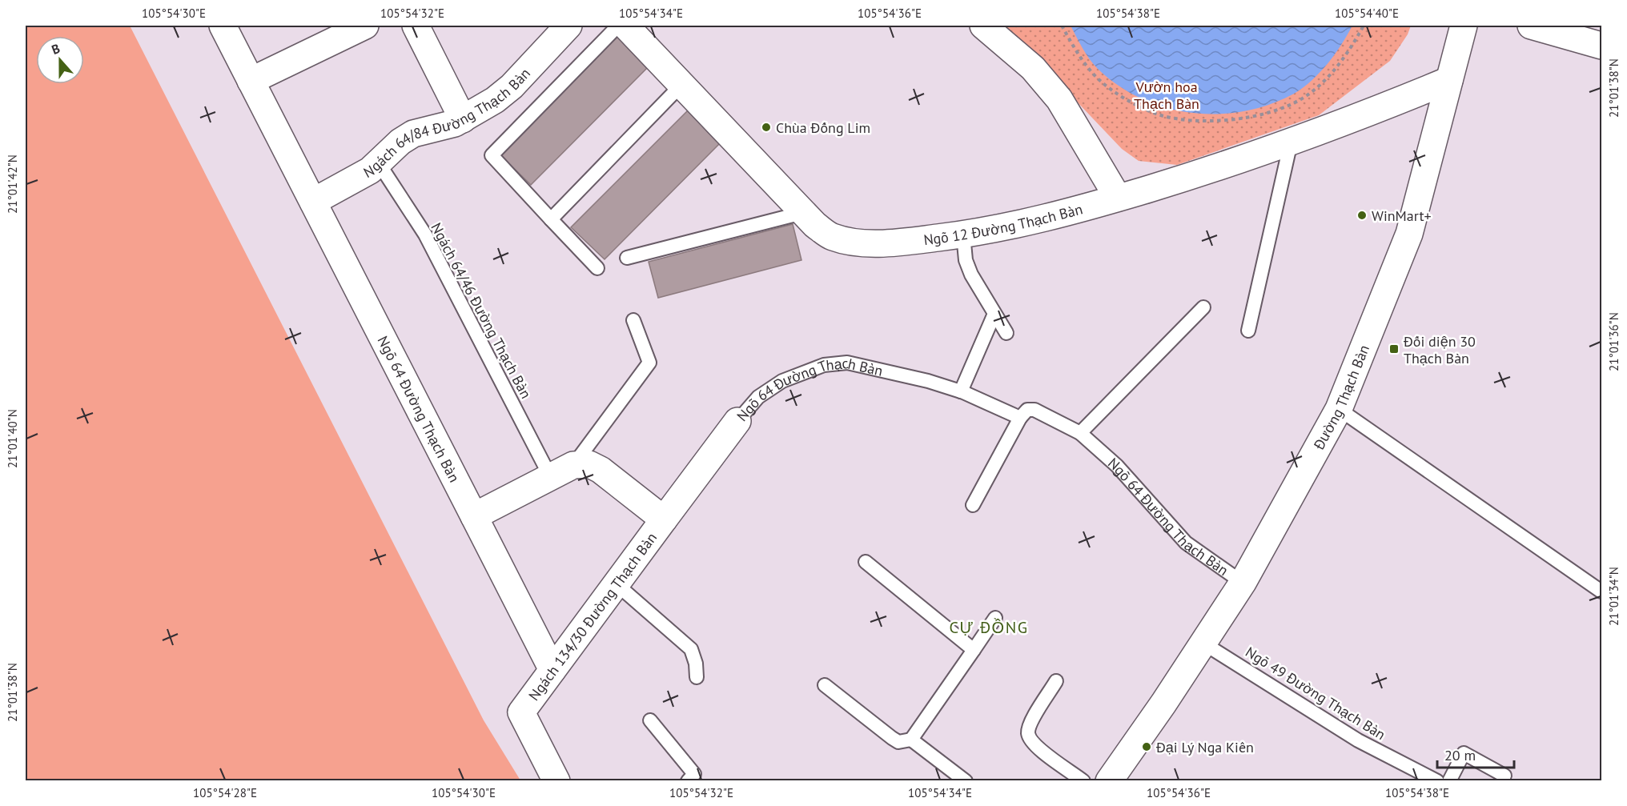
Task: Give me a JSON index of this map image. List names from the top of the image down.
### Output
{
  "streets": {
    "street": [
      "Ngách 64/84 Đường Thạch Bàn",
      "Ngõ 12 Đường Thạch Bàn",
      "Đường Thạch Bàn",
      "Ngõ 64 Đường Thạch Bàn",
      "Ngách 134/30 Đường Thạch Bàn"
    ],
    "lane": ["Ngách 64/46 Đường Thạch Bàn", "Ngõ 49 Đường Thạch Bàn"]
  },
  "crossings": [
    ["Ngách 64/84 Đường Thạch Bàn", "Ngách 64/46 Đường Thạch Bàn"],
    ["Ngách 64/84 Đường Thạch Bàn", "Ngõ 64 Đường Thạch Bàn"],
    ["Ngõ 12 Đường Thạch Bàn", "Đường Thạch Bàn"],
    ["Đường Thạch Bàn", "Ngõ 64 Đường Thạch Bàn"],
    ["Đường Thạch Bàn", "Ngõ 49 Đường Thạch Bàn"],
    ["Ngõ 64 Đường Thạch Bàn", "Ngách 134/30 Đường Thạch Bàn"]
  ],
  "districts": ["CỰ ĐỒNG"],
  "parks": ["Vườn hoa Thạch Bàn"],
  "places": {
    "other": ["Chùa Đống Lim", "WinMart+", "Đại Lý Nga Kiên"],
    "transit": ["Đối diện 30 Thạch Bàn"]
  },
  "scale_bar": "20 m",
  "north": "top",
  "coordinates": [
    "105°54'30\"E",
    "105°54'32\"E",
    "105°54'34\"E",
    "105°54'36\"E",
    "105°54'38\"E",
    "105°54'40\"E",
    "21°01'38\"N",
    "21°01'42\"N",
    "21°01'36\"N",
    "21°01'40\"N",
    "21°01'34\"N",
    "105°54'28\"E"
  ]
}
